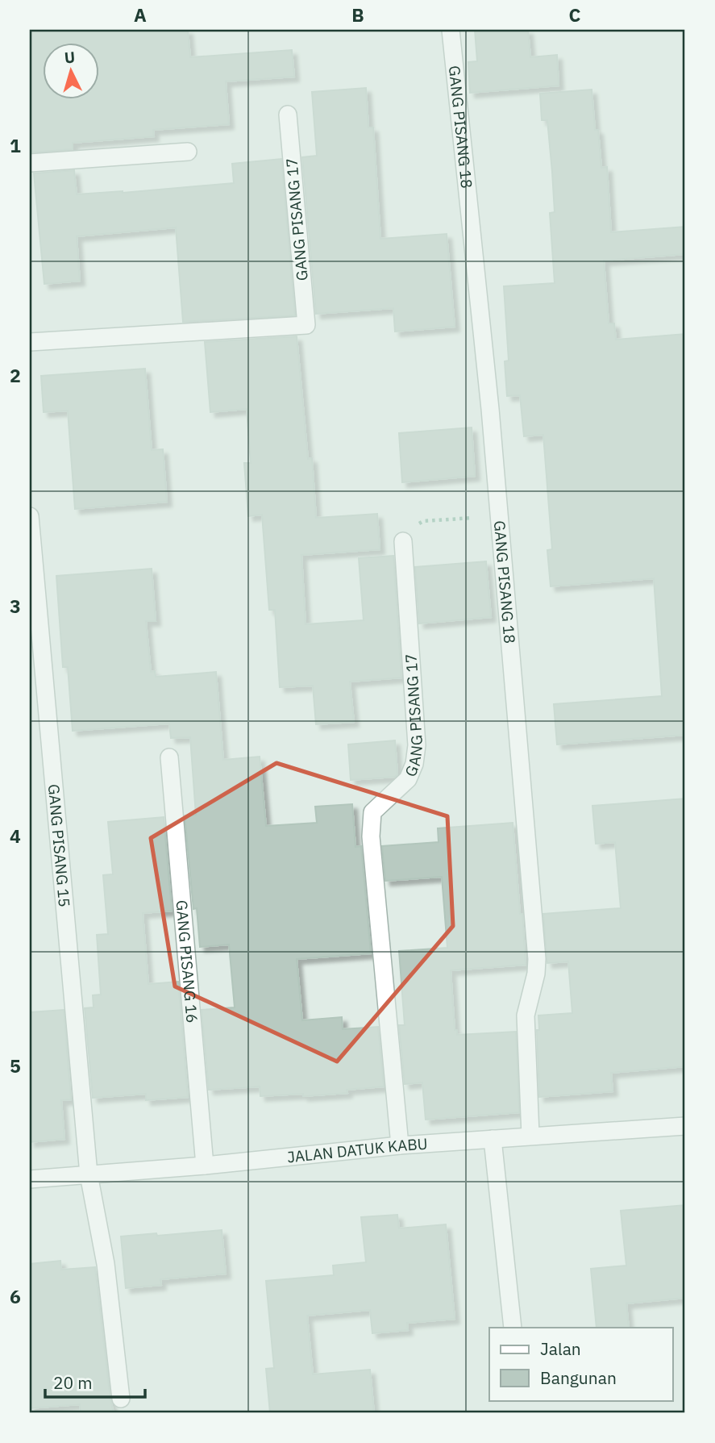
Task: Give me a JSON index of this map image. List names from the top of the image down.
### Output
{
  "streets": {
    "street": [
      "GANG PISANG 18",
      "GANG PISANG 17",
      "GANG PISANG 15",
      "GANG PISANG 16",
      "JALAN DATUK KABU"
    ]
  },
  "crossings": [
    ["GANG PISANG 18", "JALAN DATUK KABU"],
    ["GANG PISANG 17", "JALAN DATUK KABU"],
    ["GANG PISANG 15", "JALAN DATUK KABU"],
    ["GANG PISANG 16", "JALAN DATUK KABU"]
  ],
  "legend": ["Jalan", "Bangunan"],
  "scale_bar": "20 m",
  "north": "top",
  "grid": {
    "columns": ["A", "B", "C"],
    "rows": [
      "1",
      "2",
      "3",
      "4",
      "5",
      "6"
    ]
  }
}
